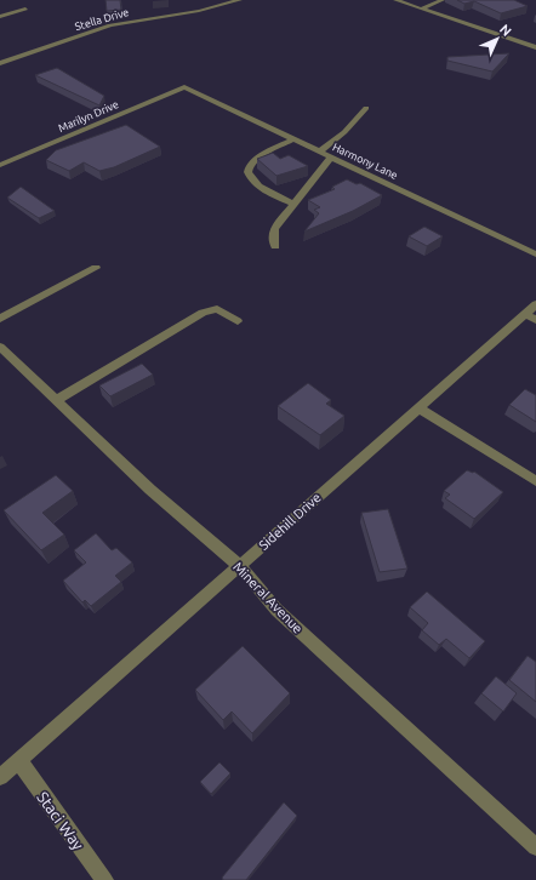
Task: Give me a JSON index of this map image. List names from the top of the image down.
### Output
{
  "streets": {
    "street": [
      "Stella Drive",
      "Marilyn Drive",
      "Harmony Lane",
      "Sidehill Drive",
      "Mineral Avenue",
      "Staci Way"
    ]
  },
  "crossings": [
    ["Marilyn Drive", "Harmony Lane"],
    ["Sidehill Drive", "Mineral Avenue"],
    ["Sidehill Drive", "Staci Way"]
  ],
  "north": "top right"
}
